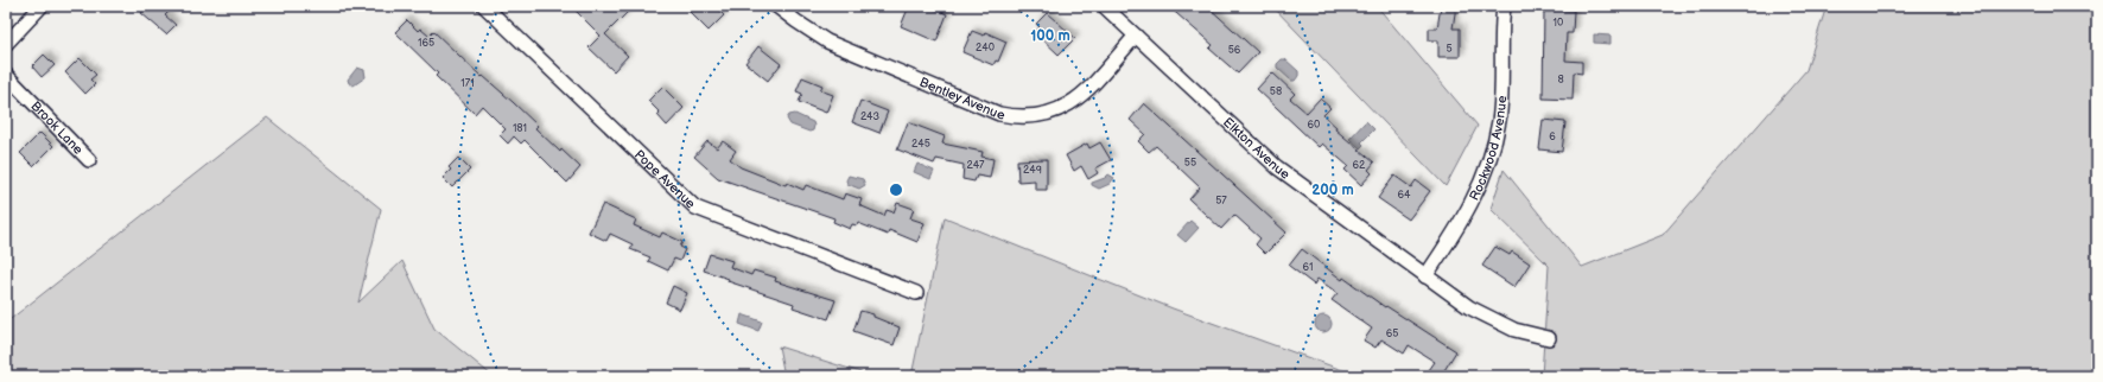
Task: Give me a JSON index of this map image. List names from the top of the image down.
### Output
{
  "streets": {
    "street": [
      "Bentley Avenue",
      "Brook Lane",
      "Elkton Avenue",
      "Rockwood Avenue",
      "Pope Avenue"
    ]
  },
  "crossings": [
    ["Bentley Avenue", "Elkton Avenue"],
    ["Elkton Avenue", "Rockwood Avenue"]
  ],
  "house_numbers": [
    "10",
    "165",
    "240",
    "5",
    "56",
    "8",
    "171",
    "58",
    "243",
    "60",
    "181",
    "6",
    "245",
    "55",
    "247",
    "62",
    "249",
    "64",
    "57",
    "61",
    "65"
  ],
  "rings": ["100 m", "200 m"]
}
